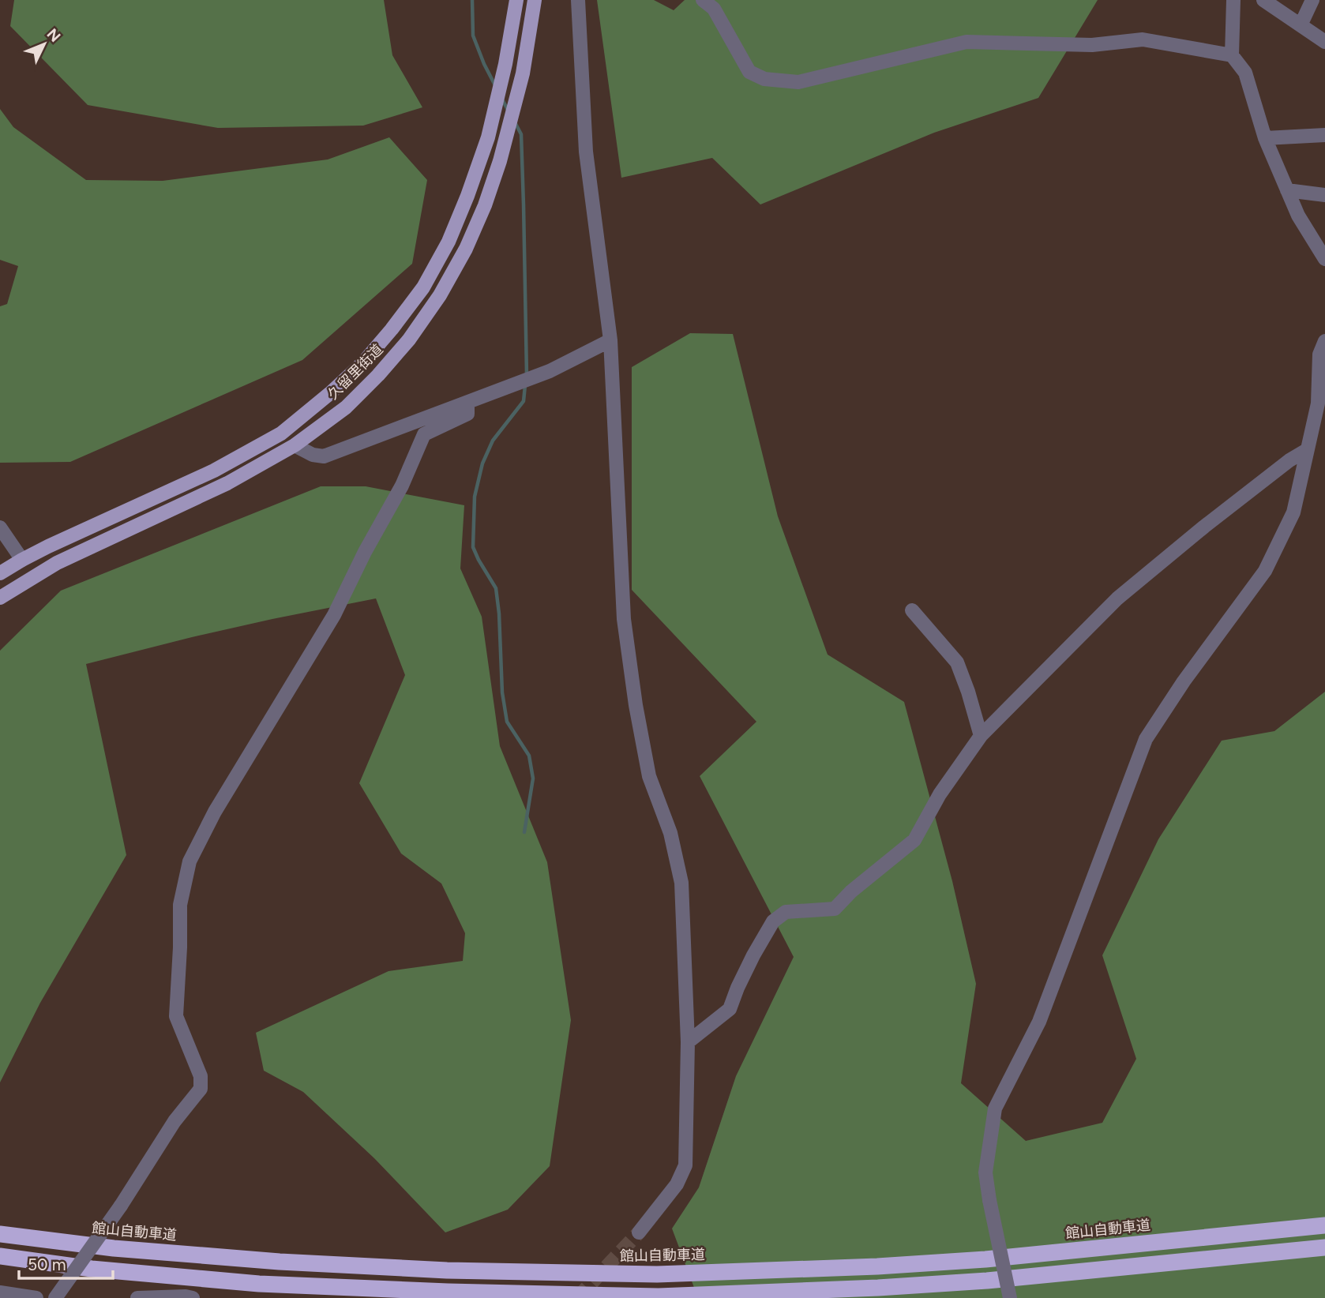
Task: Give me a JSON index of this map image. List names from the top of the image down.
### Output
{
  "streets": {
    "highway": ["館山自動車道"],
    "main road": ["久留里街道"]
  },
  "scale_bar": "50 m",
  "north": "top right"
}
